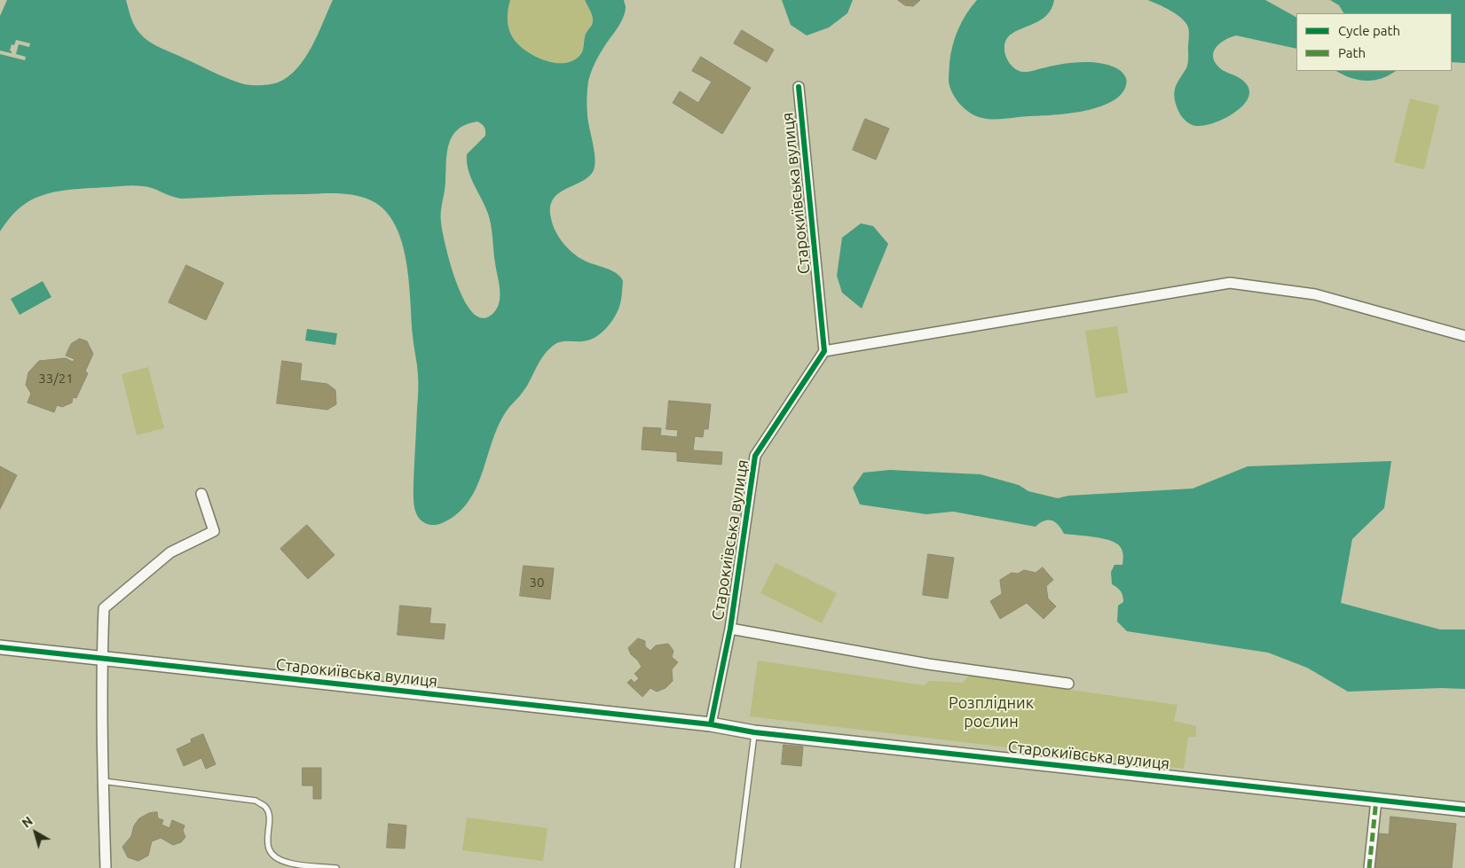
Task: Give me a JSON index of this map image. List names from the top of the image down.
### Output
{
  "streets": {
    "street": ["Старокиївська вулиця"]
  },
  "parks": ["Розплідник рослин"],
  "house_numbers": ["33/21", "30"],
  "legend": ["Cycle path", "Path"],
  "north": "top left"
}
